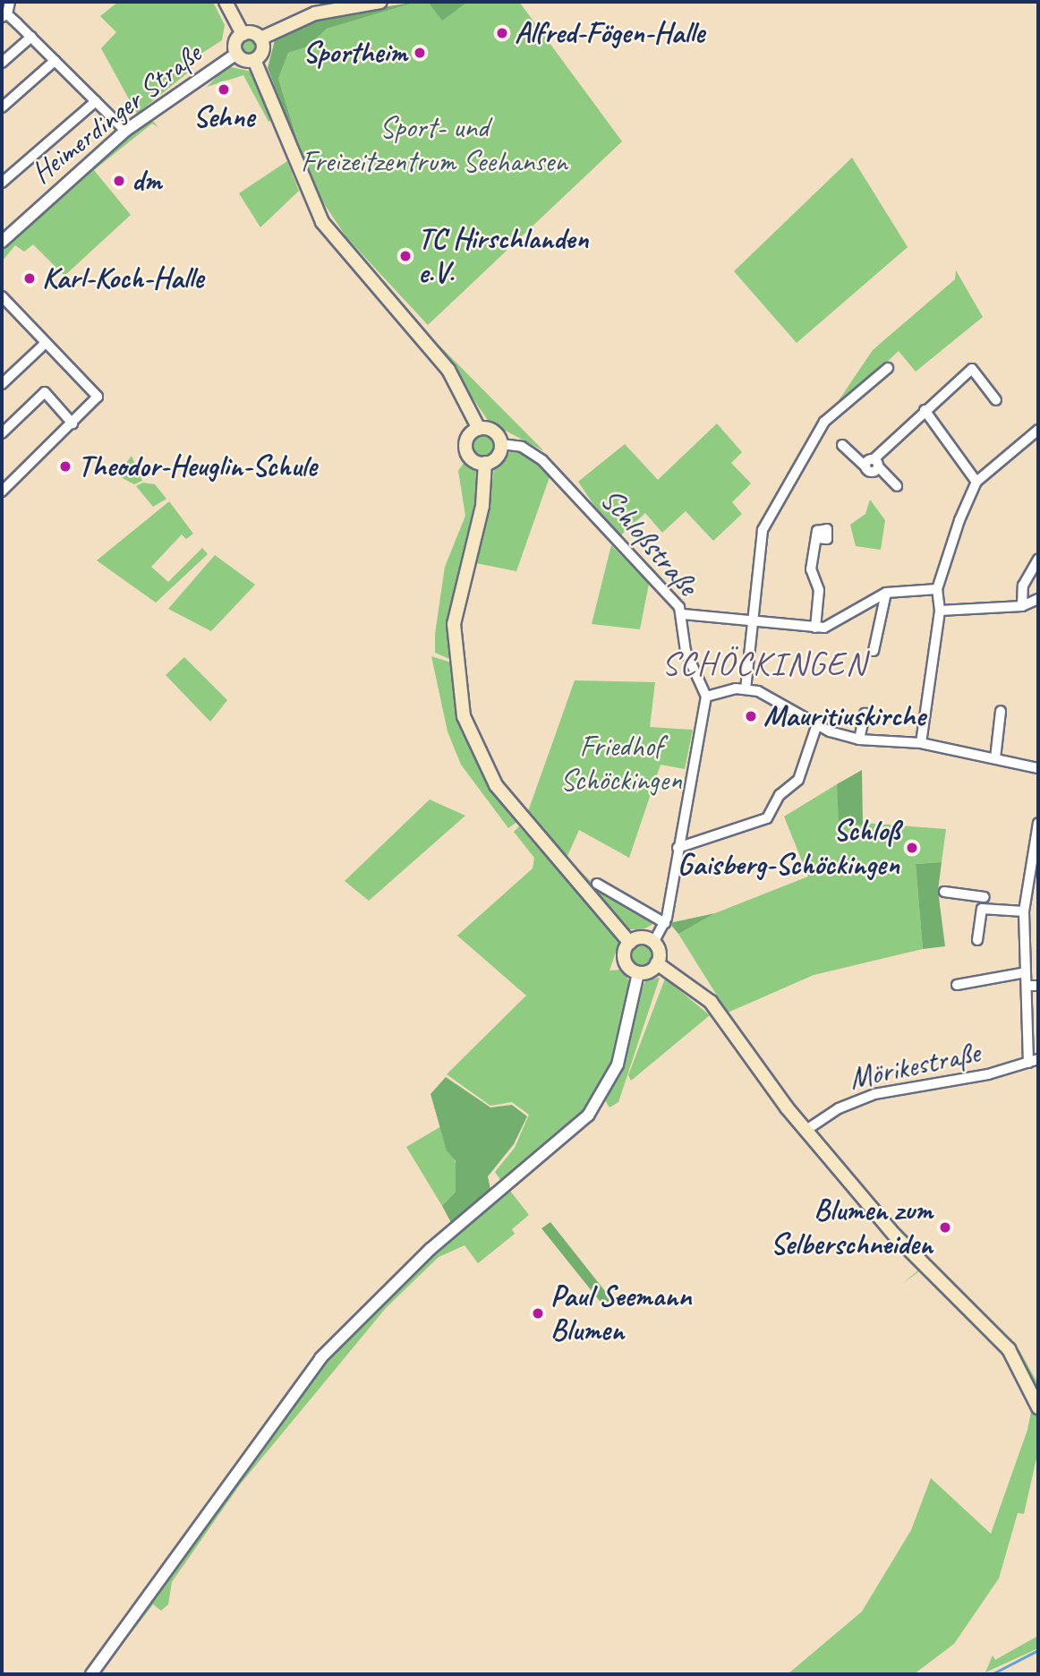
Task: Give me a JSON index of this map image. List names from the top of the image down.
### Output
{
  "streets": {
    "street": ["Heimerdinger Straße", "Schloßstraße", "Mörikestraße"]
  },
  "districts": ["SCHÖCKINGEN"],
  "parks": ["Sport- und Freizeitzentrum Seehansen", "Friedhof Schöckingen"],
  "places": [
    "Alfred-Fögen-Halle",
    "Sportheim",
    "Sehne",
    "dm",
    "TC Hirschlanden e.V.",
    "Karl-Koch-Halle",
    "Theodor-Heuglin-Schule",
    "Mauritiuskirche",
    "Schloß Gaisberg-Schöckingen",
    "Blumen zum Selberschneiden",
    "Paul Seemann Blumen"
  ]
}
